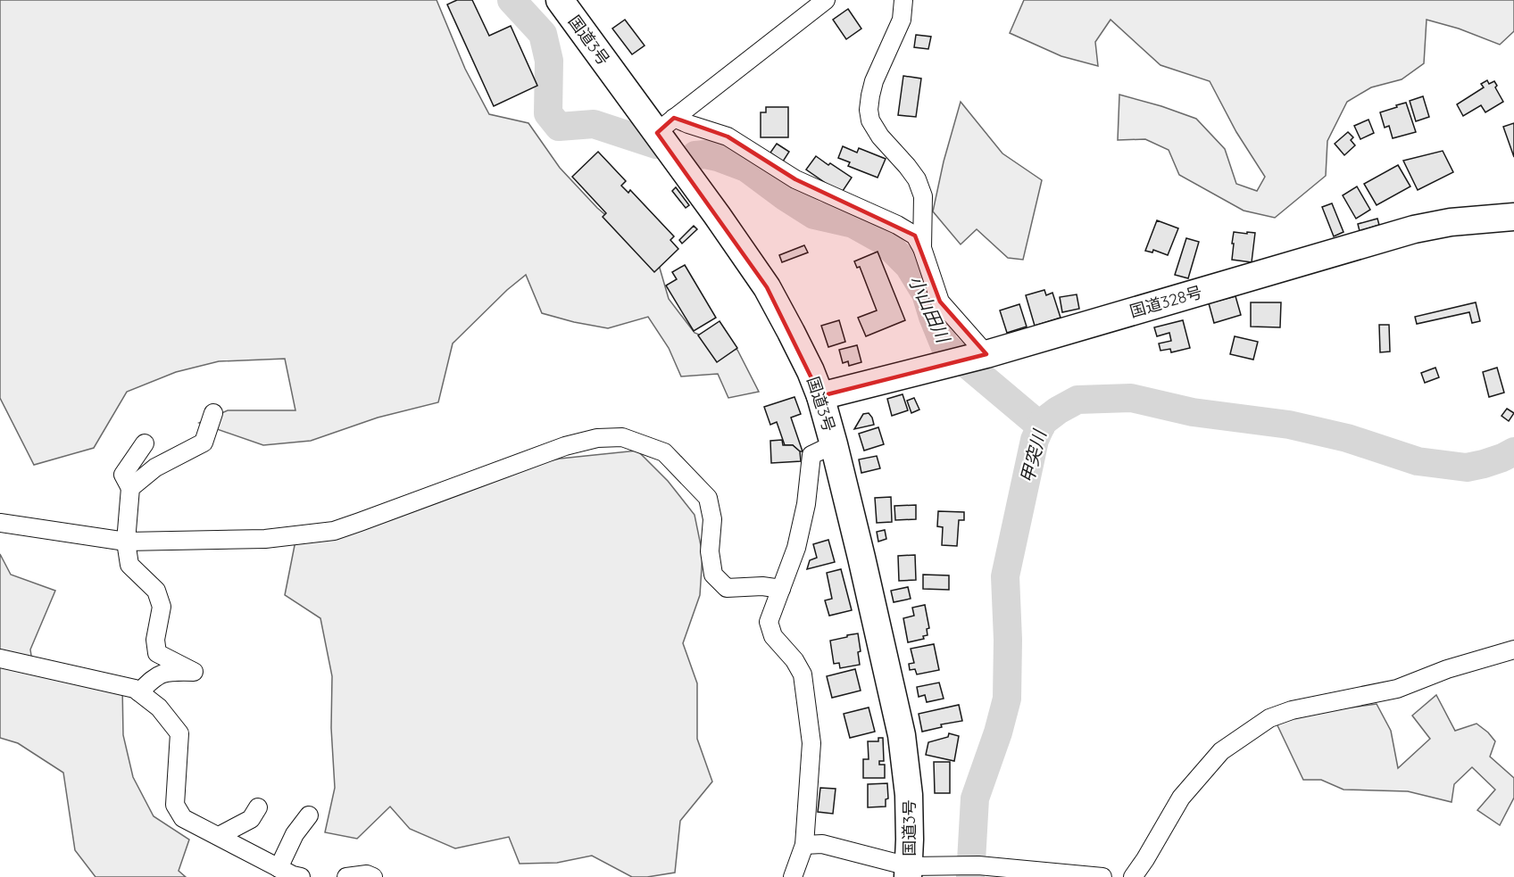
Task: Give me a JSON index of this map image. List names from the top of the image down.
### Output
{
  "streets": {
    "highway": ["国道3号", "国道328号"]
  },
  "crossings": [
    ["国道3号", "国道328号"]
  ],
  "water": ["小山田川", "甲突川"]
}
